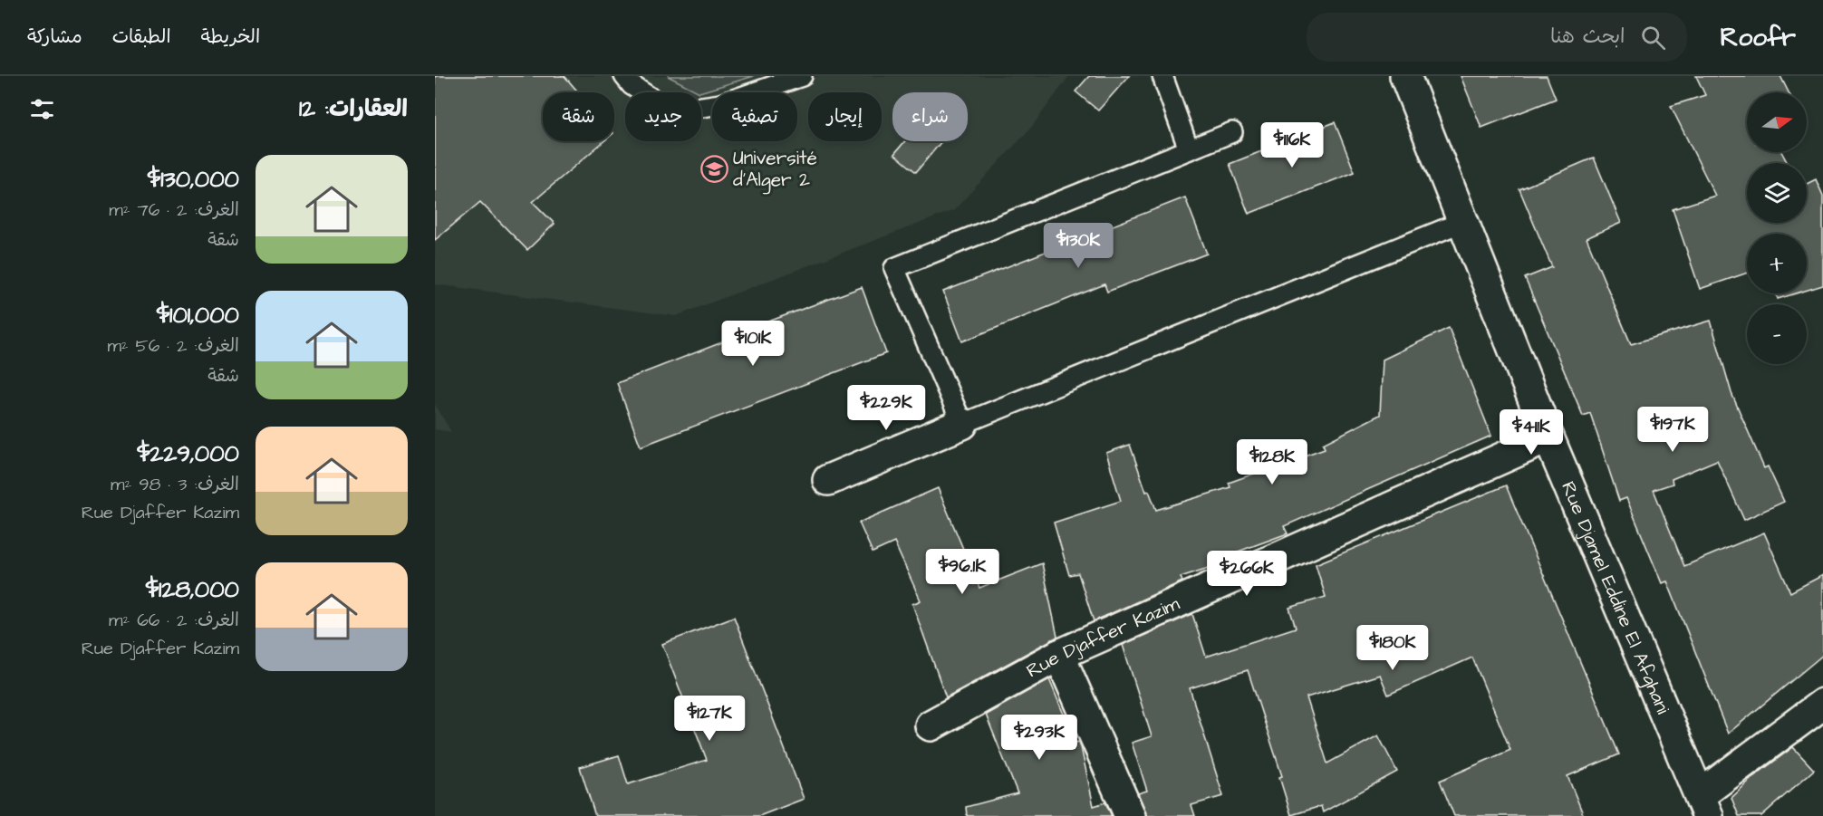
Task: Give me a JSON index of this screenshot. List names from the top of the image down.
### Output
{
  "streets": {
    "street": ["Rue Djamel Eddine El Afghani", "Rue Djaffer Kazim"]
  },
  "crossings": [
    ["Rue Djamel Eddine El Afghani", "Rue Djaffer Kazim"]
  ],
  "places": {
    "school or university": ["Université d'Alger 2"]
  },
  "north": "right",
  "page": {
    "header": "Roofr",
    "search": "ابحث هنا",
    "nav": ["الخريطة", "الطبقات", "مشاركة"],
    "heading": "العقارات: 12",
    "map_buttons": ["+", "−"],
    "chip": [
      "شراء",
      "إيجار",
      "تصفية",
      "جديد",
      "شقة"
    ],
    "price": [
      "$116K",
      "$130K",
      "$101K",
      "$229K",
      "$197K",
      "$411K",
      "$128K",
      "$96.1K",
      "$266K",
      "$180K",
      "$127K",
      "$293K"
    ],
    "list": [
      {
        "name": "$130,000",
        "note": "الغرف: 2 · 76 m² · شقة"
      },
      {
        "name": "$101,000",
        "note": "الغرف: 2 · 56 m² · شقة"
      },
      {
        "name": "$229,000",
        "note": "الغرف: 3 · 98 m² · Rue Djaffer Kazim"
      },
      {
        "name": "$128,000",
        "note": "الغرف: 2 · 66 m² · Rue Djaffer Kazim"
      }
    ]
  }
}
